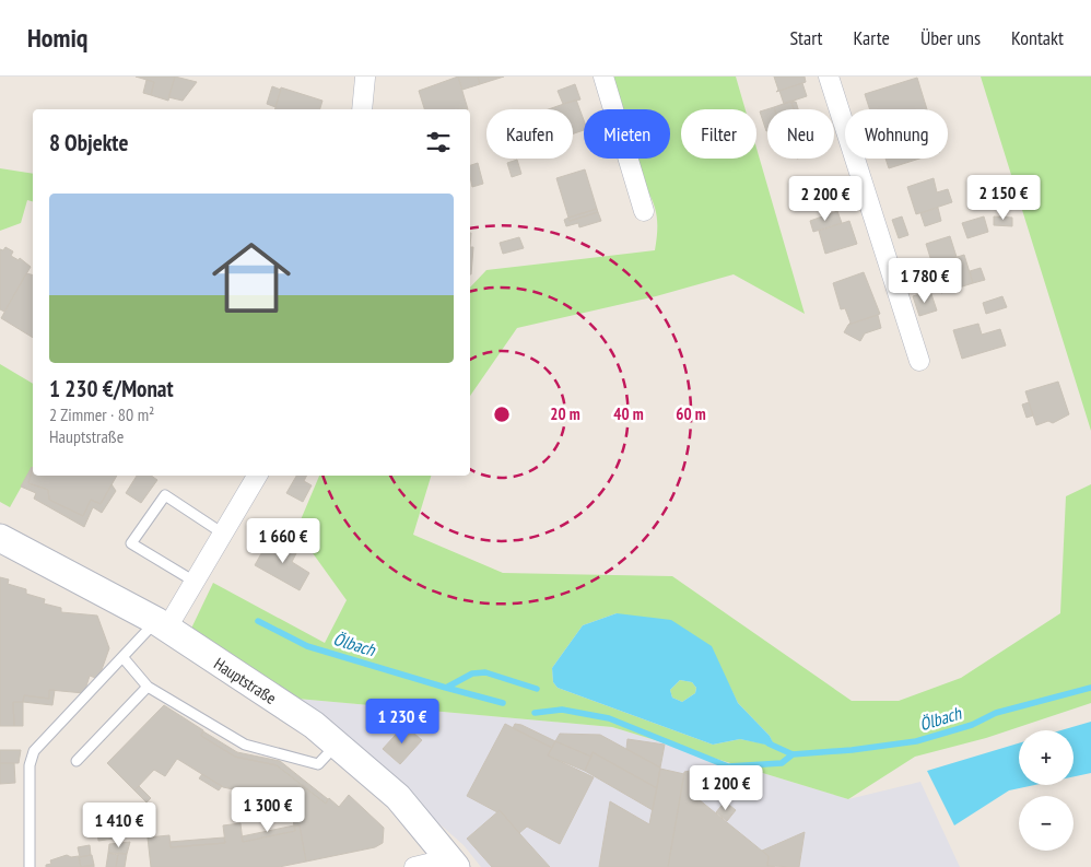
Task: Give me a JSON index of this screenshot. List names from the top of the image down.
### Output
{
  "streets": {
    "main road": ["Hauptstraße"]
  },
  "water": ["Ölbach"],
  "page": {
    "header": "Homiq",
    "nav": [
      "Start",
      "Karte",
      "Über uns",
      "Kontakt"
    ],
    "chip": [
      "Kaufen",
      "Mieten",
      "Filter",
      "Neu",
      "Wohnung"
    ],
    "heading": "8 Objekte",
    "price": [
      "2 150 €",
      "2 200 €",
      "1 780 €",
      "1 660 €",
      "1 230 €",
      "1 200 €",
      "1 300 €",
      "1 410 €"
    ],
    "list": [
      {
        "name": "1 230 €/Monat",
        "note": "2 Zimmer · 80 m² · Hauptstraße"
      }
    ],
    "map_buttons": ["+", "−"]
  },
  "rings": ["20 m", "40 m", "60 m"]
}
